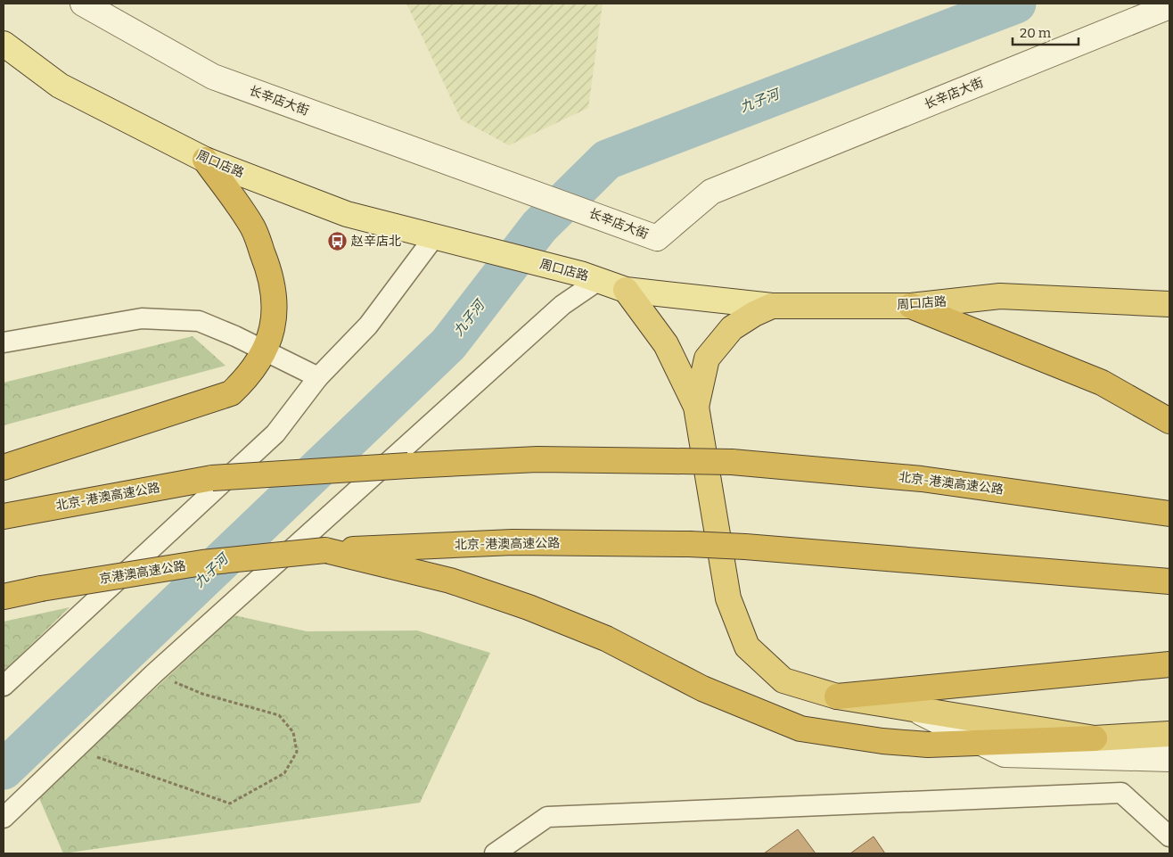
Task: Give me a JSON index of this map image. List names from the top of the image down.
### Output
{
  "streets": {
    "highway": ["周口店路", "北京-港澳高速公路", "京港澳高速公路"],
    "street": ["长辛店大街"]
  },
  "crossings": [
    ["北京-港澳高速公路", "京港澳高速公路"]
  ],
  "water": ["九子河"],
  "places": {
    "bus stop": ["赵辛店北"]
  },
  "scale_bar": "20 m"
}
